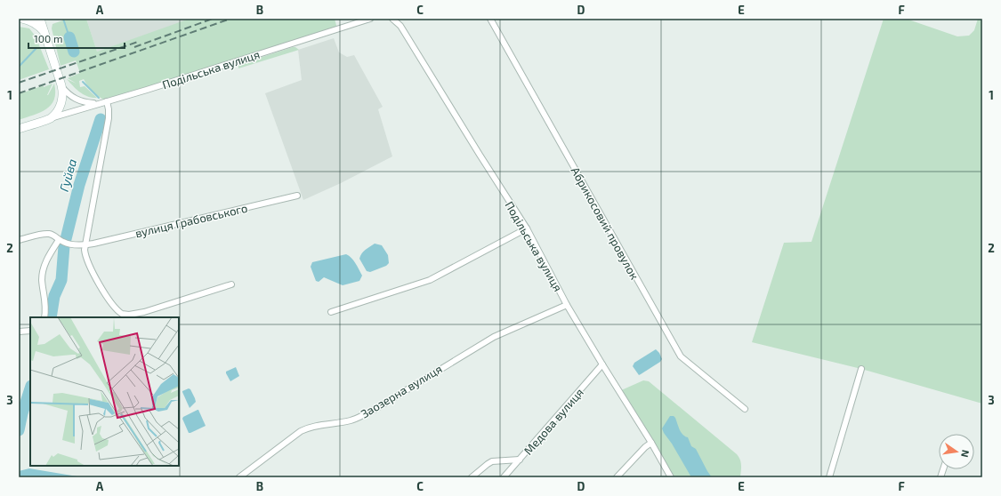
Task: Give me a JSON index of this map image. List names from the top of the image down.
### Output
{
  "streets": {
    "street": [
      "Подільська вулиця",
      "вулиця Грабовського",
      "Абрикосовий провулок",
      "Заозерна вулиця",
      "Медова вулиця"
    ]
  },
  "crossings": [
    ["Подільська вулиця", "Заозерна вулиця"],
    ["Подільська вулиця", "Медова вулиця"]
  ],
  "water": ["Гуйва"],
  "scale_bar": "100 m",
  "north": "right",
  "grid": {
    "columns": [
      "A",
      "B",
      "C",
      "D",
      "E",
      "F"
    ],
    "rows": ["1", "2", "3"]
  }
}
